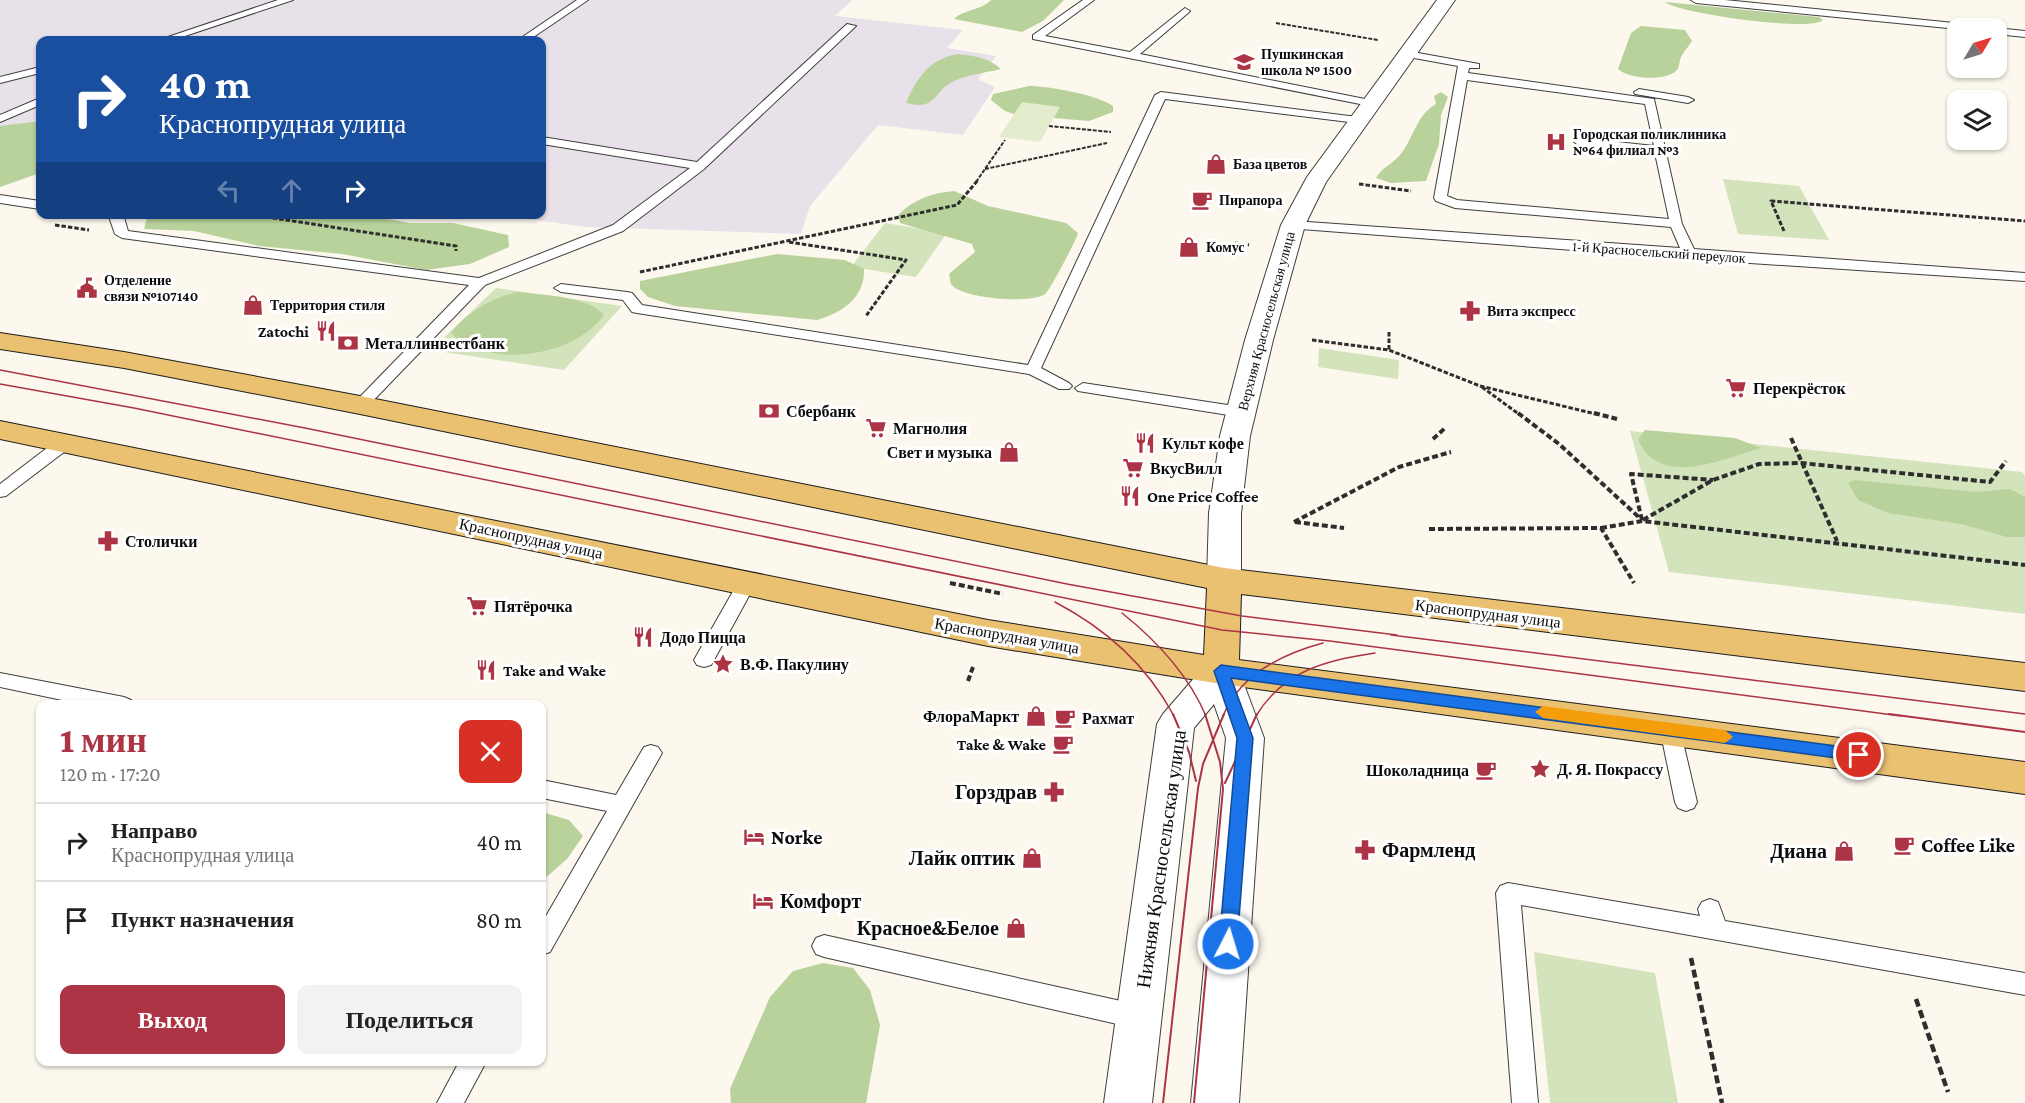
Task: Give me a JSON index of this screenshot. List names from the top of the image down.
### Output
{
  "streets": {
    "main road": ["Краснопрудная улица"],
    "street": ["Верхняя Красносельская улица", "Нижняя Красносельская улица"],
    "lane": ["1-й Красносельский переулок"]
  },
  "crossings": [
    ["1-й Красносельский переулок", "Верхняя Красносельская улица"],
    ["Верхняя Красносельская улица", "Краснопрудная улица"],
    ["Краснопрудная улица", "Нижняя Красносельская улица"]
  ],
  "places": {
    "school or university": ["Пушкинская школа № 1500"],
    "hospital": ["Городская поликлиника №64 филиал №3"],
    "shop": [
      "База цветов",
      "Комус",
      "Территория стиля",
      "Свет и музыка",
      "ФлораМаркт",
      "Диана",
      "Лайк оптик",
      "Красное&Белое"
    ],
    "cafe": [
      "Пирапора",
      "Рахмат",
      "Take & Wake",
      "Шоколадница",
      "Coffee Like"
    ],
    "public building": ["Отделение связи №107140"],
    "pharmacy": [
      "Вита экспресс",
      "Столички",
      "Горздрав",
      "Фармленд"
    ],
    "restaurant": [
      "Zatochi",
      "Культ кофе",
      "One Price Coffee",
      "Додо Пицца",
      "Take and Wake"
    ],
    "bank": ["Металлинвестбанк", "Сбербанк"],
    "supermarket": [
      "Перекрёсток",
      "Магнолия",
      "ВкусВилл",
      "Пятёрочка"
    ],
    "place": ["В.Ф. Пакулину", "Д. Я. Покрассу"],
    "hotel": ["Norke", "Комфорт"]
  },
  "north": "top right",
  "page": {
    "turn": ["40 m", "Краснопрудная улица"],
    "heading": ["1 мин", "120 m · 17:20"],
    "list": [
      {
        "name": "Направо",
        "note": "Краснопрудная улица",
        "value": "40 m"
      },
      {
        "name": "Пункт назначения",
        "value": "80 m"
      }
    ],
    "buttons": ["Выход", "Поделиться"]
  }
}
